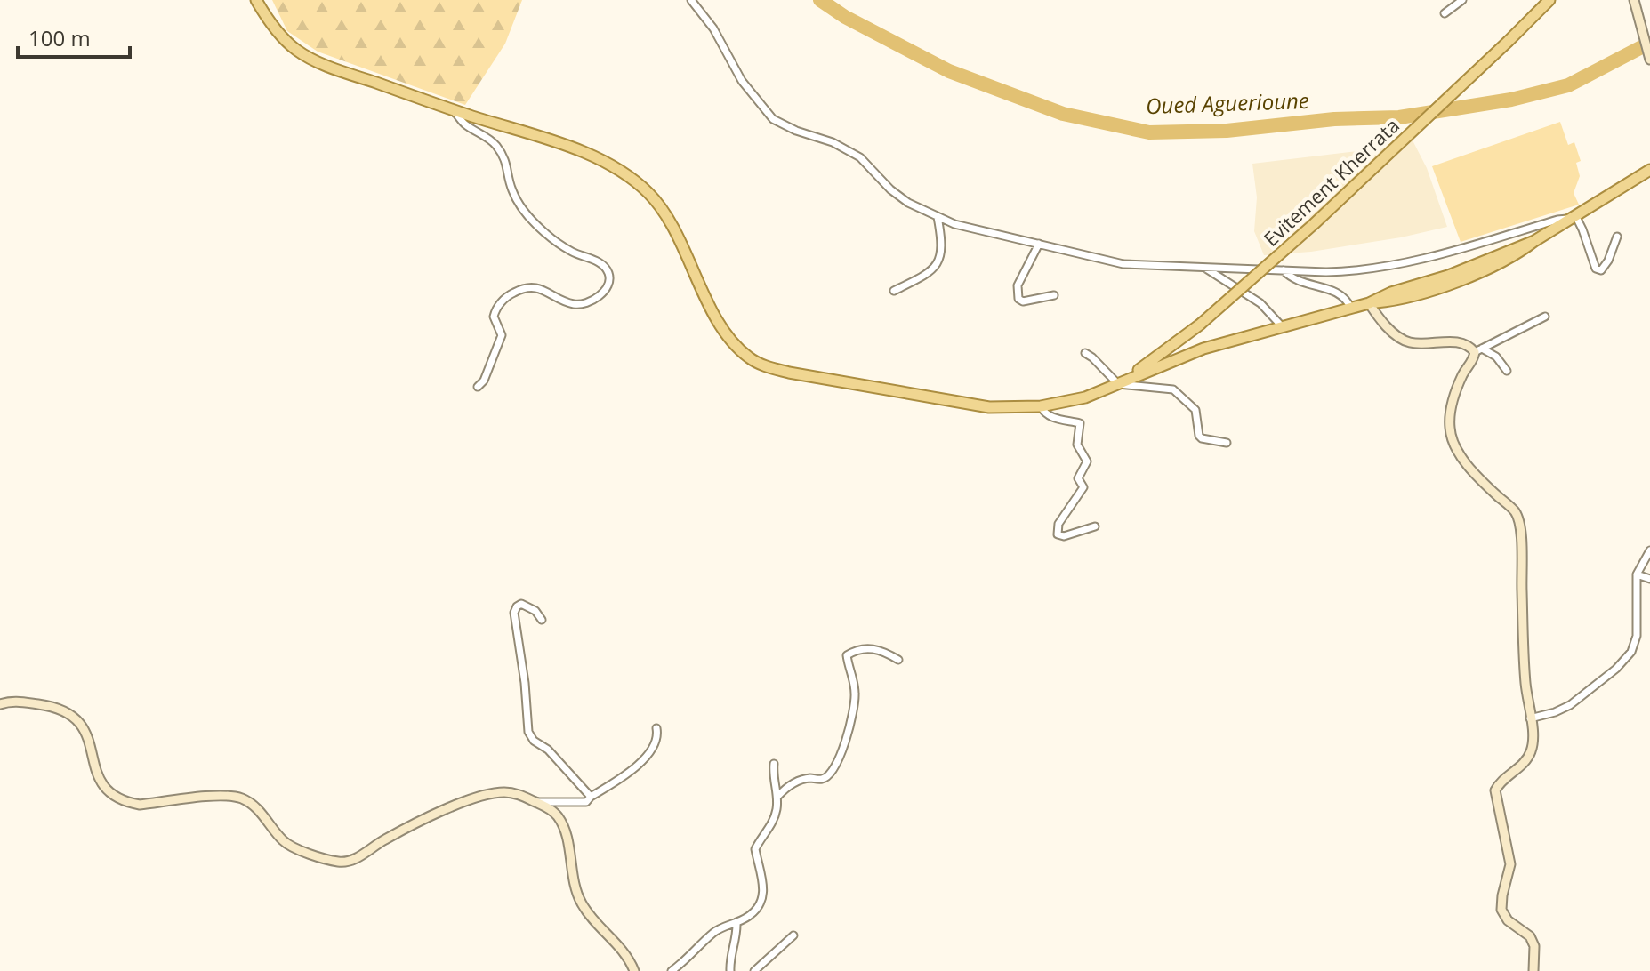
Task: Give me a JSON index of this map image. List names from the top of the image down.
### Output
{
  "streets": {
    "main road": ["Evitement Kherrata"]
  },
  "water": ["Oued Aguerioune"],
  "scale_bar": "100 m"
}
